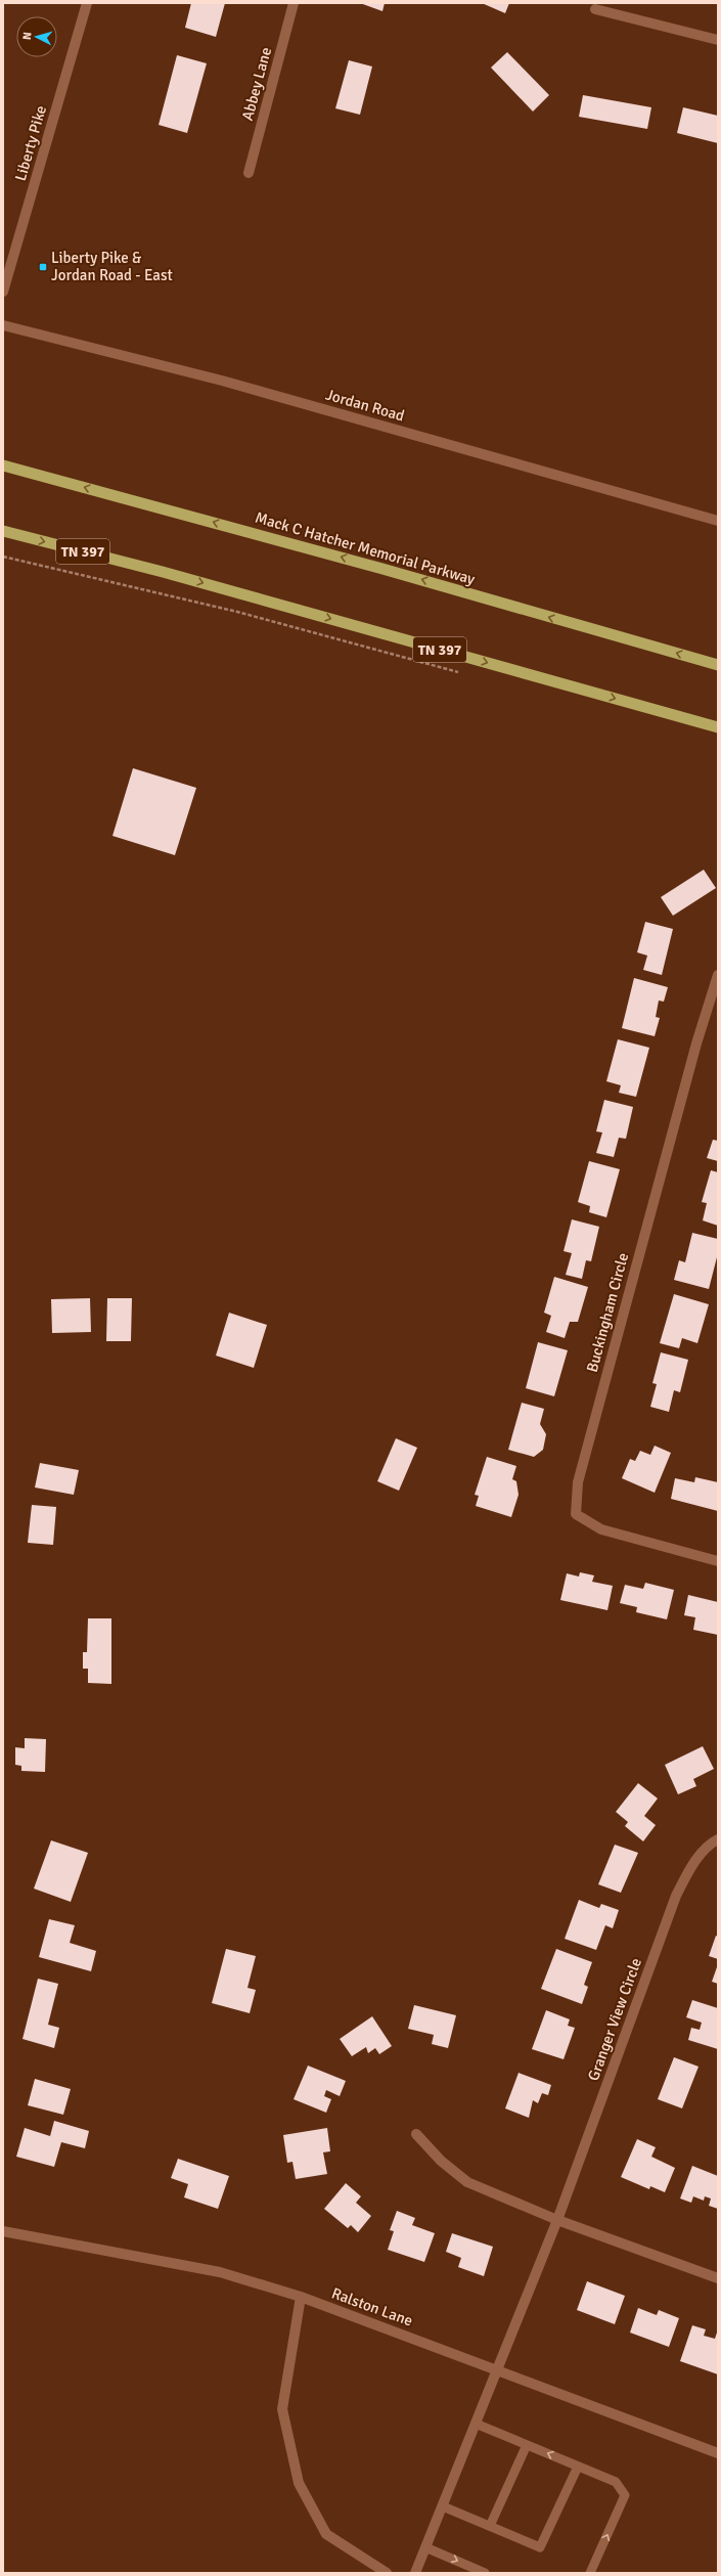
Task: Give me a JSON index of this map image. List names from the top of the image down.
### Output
{
  "streets": {
    "highway": ["Mack C Hatcher Memorial Parkway", "TN 397"],
    "street": [
      "Abbey Lane",
      "Liberty Pike",
      "Jordan Road",
      "Buckingham Circle",
      "Granger View Circle",
      "Ralston Lane"
    ]
  },
  "crossings": [
    ["Granger View Circle", "Ralston Lane"]
  ],
  "places": {
    "transit": ["Liberty Pike & Jordan Road - East"]
  },
  "north": "left"
}
